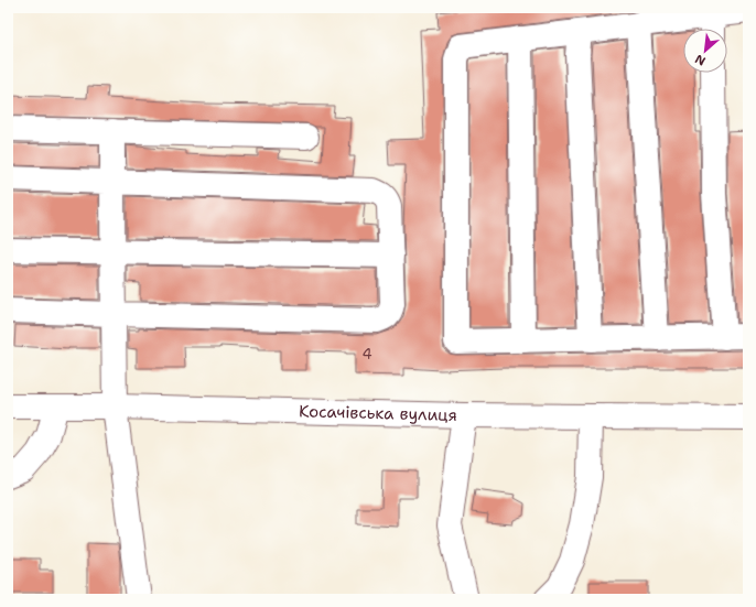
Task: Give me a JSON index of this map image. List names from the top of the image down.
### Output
{
  "streets": {
    "street": ["Косачівська вулиця"]
  },
  "house_numbers": ["4"],
  "north": "bottom left"
}
